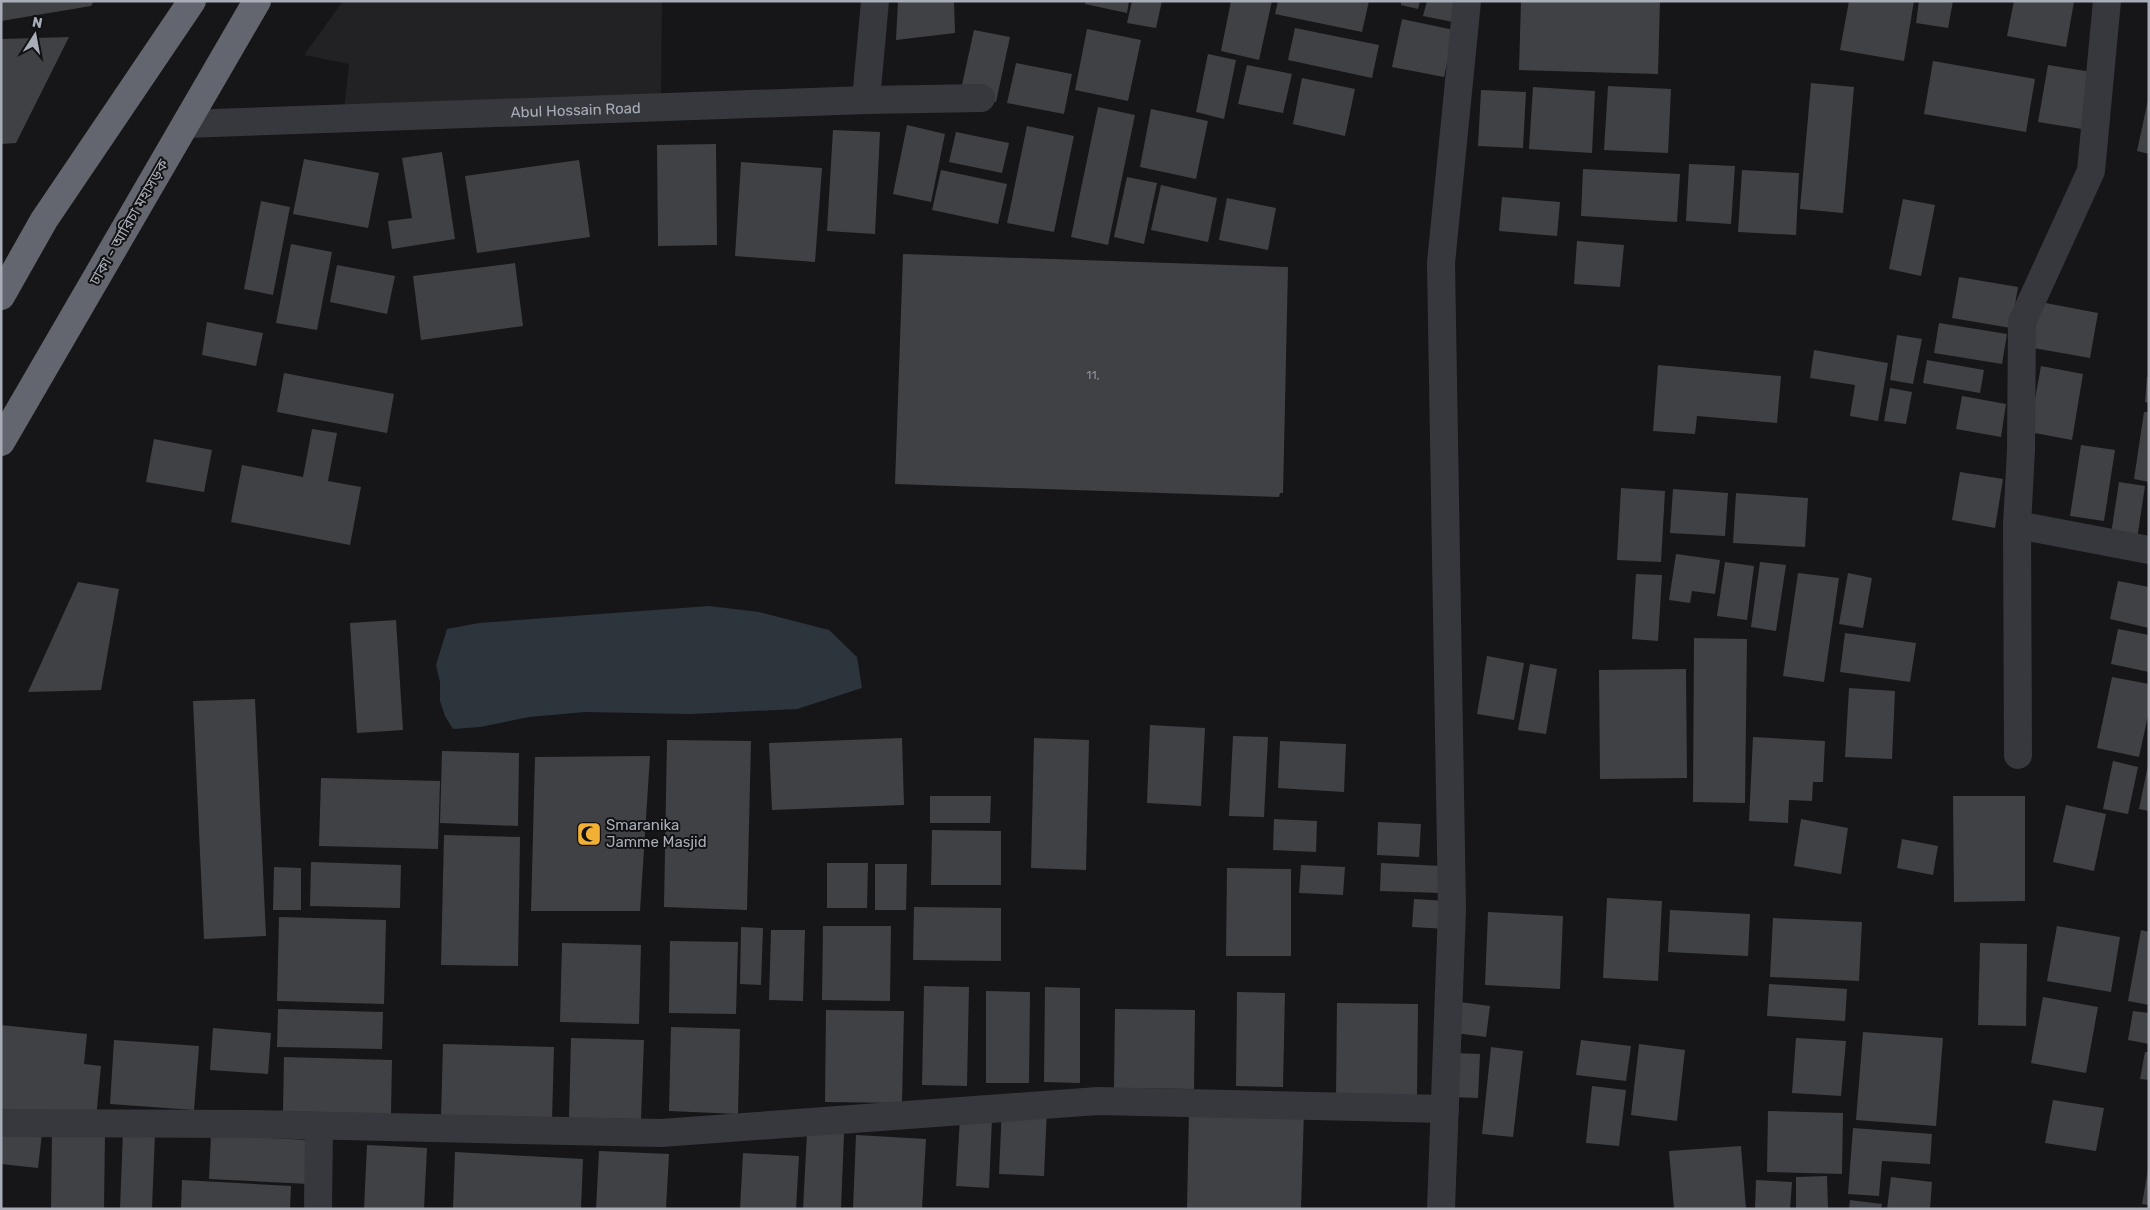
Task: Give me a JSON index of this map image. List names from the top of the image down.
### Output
{
  "streets": {
    "highway": ["ঢাকা - আরিচা মহাসড়ক"],
    "street": ["Abul Hossain Road"]
  },
  "crossings": [
    ["Abul Hossain Road", "ঢাকা - আরিচা মহাসড়ক"]
  ],
  "places": {
    "mosque": ["Smaranika Jamme Masjid"]
  },
  "house_numbers": ["11,"],
  "north": "top"
}
